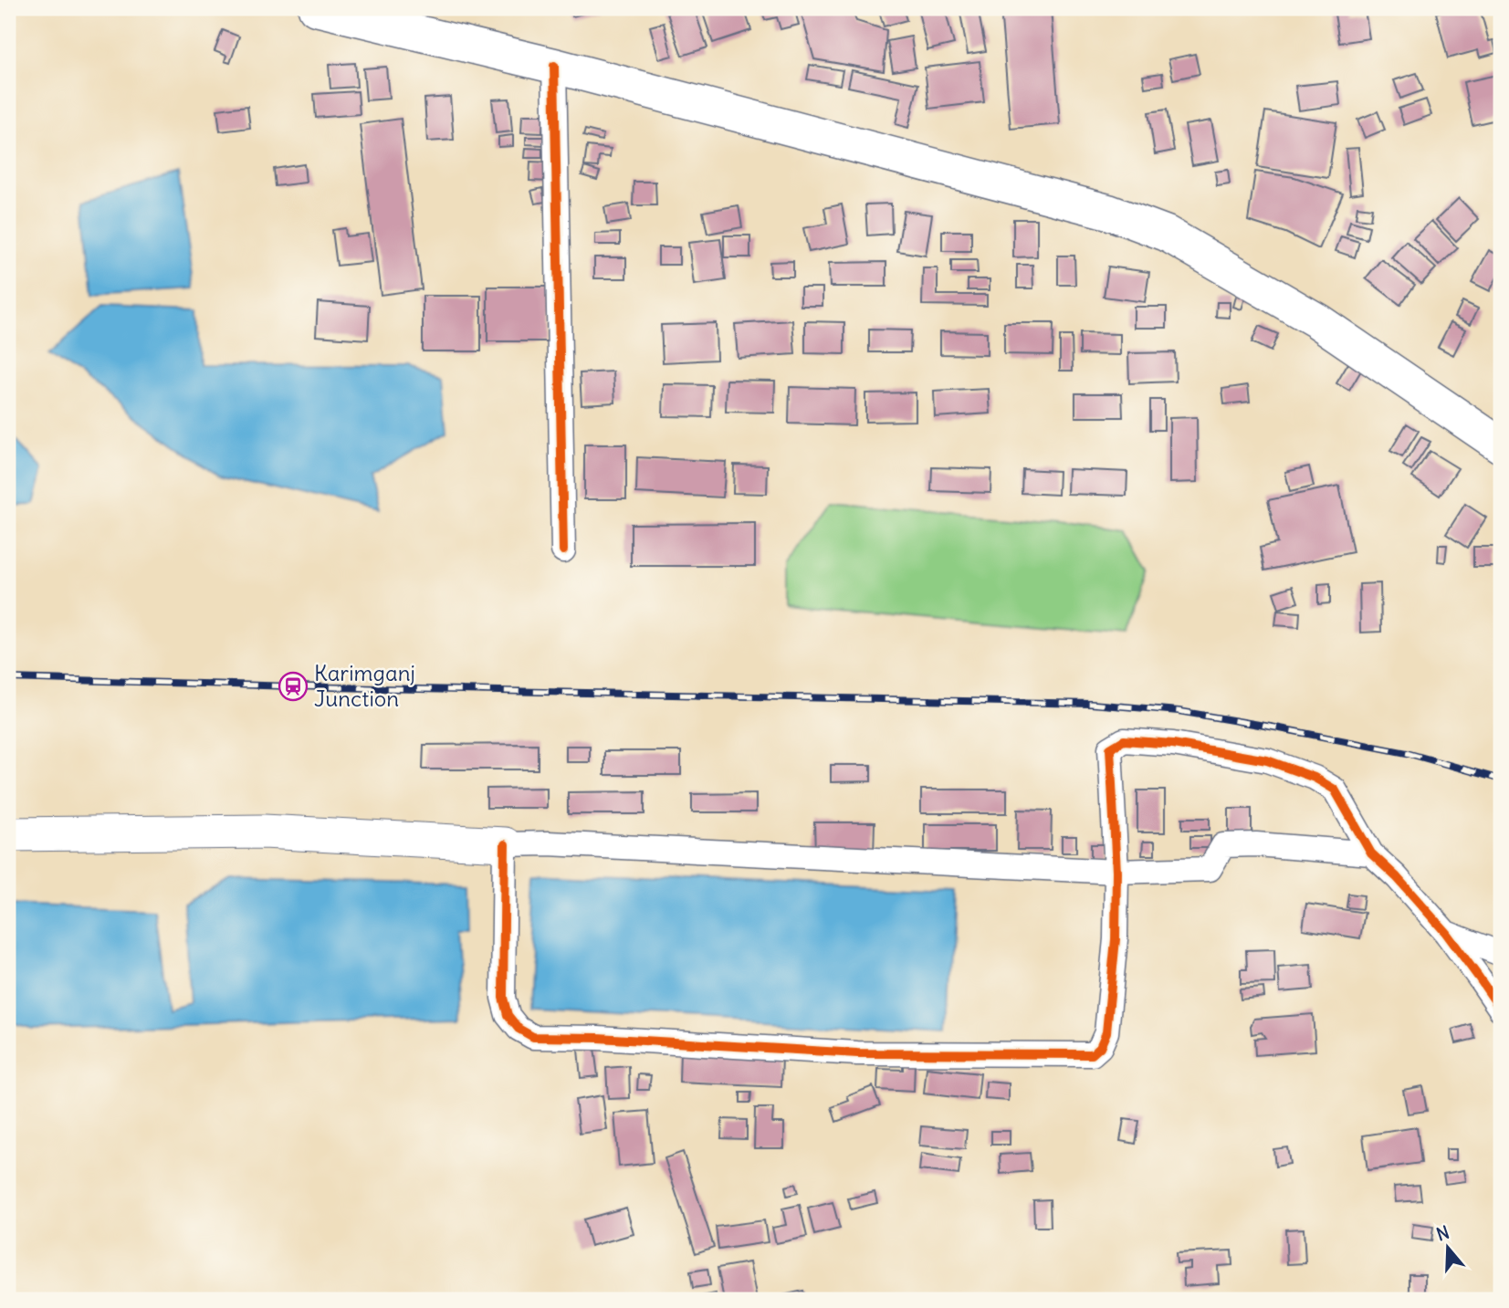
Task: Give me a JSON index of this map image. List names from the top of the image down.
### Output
{
  "places": {
    "station": ["Karimganj Junction"]
  },
  "north": "top"
}
